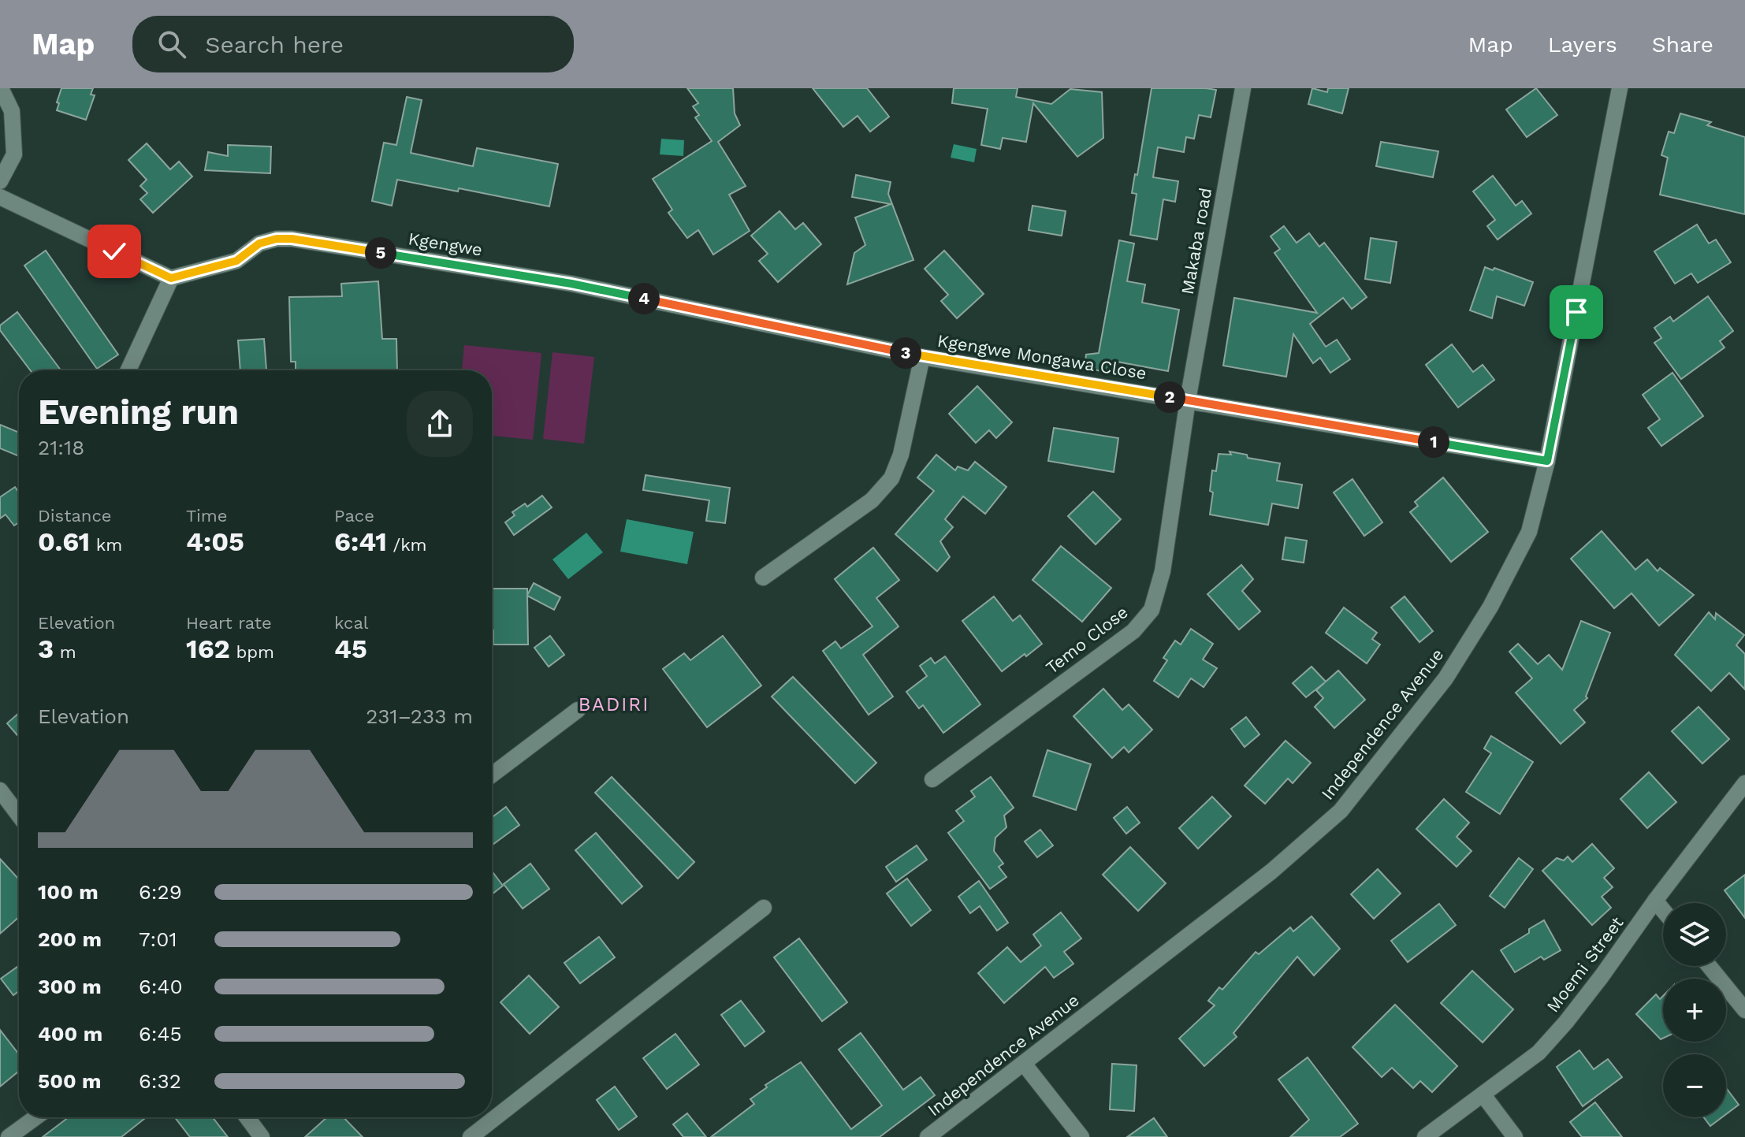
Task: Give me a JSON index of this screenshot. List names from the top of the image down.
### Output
{
  "streets": {
    "street": [
      "Makaba road",
      "Kgengwe",
      "Kgengwe Mongawa Close",
      "Temo Close",
      "Independence Avenue",
      "Moemi Street"
    ]
  },
  "crossings": [
    ["Makaba road", "Kgengwe Mongawa Close"],
    ["Makaba road", "Temo Close"],
    ["Kgengwe", "Kgengwe Mongawa Close"],
    ["Kgengwe Mongawa Close", "Temo Close"],
    ["Kgengwe Mongawa Close", "Independence Avenue"]
  ],
  "districts": ["BADIRI"],
  "page": {
    "header": "Map",
    "search": "Search here",
    "nav": ["Map", "Layers", "Share"],
    "pins": [
      "5",
      "4",
      "3",
      "2",
      "1"
    ],
    "heading": ["Evening run", "21:18"],
    "stats": [
      ["Distance", "0.61 km"],
      ["Time", "4:05"],
      ["Pace", "6:41 /km"],
      ["Elevation", "3 m"],
      ["Heart rate", "162 bpm"],
      ["kcal", "45"]
    ],
    "chart": ["Elevation", "231–233 m"],
    "list": [
      {
        "name": "100 m",
        "note": "6:29"
      },
      {
        "name": "200 m",
        "note": "7:01"
      },
      {
        "name": "300 m",
        "note": "6:40"
      },
      {
        "name": "400 m",
        "note": "6:45"
      },
      {
        "name": "500 m",
        "note": "6:32"
      }
    ],
    "map_buttons": ["+", "−"]
  }
}
